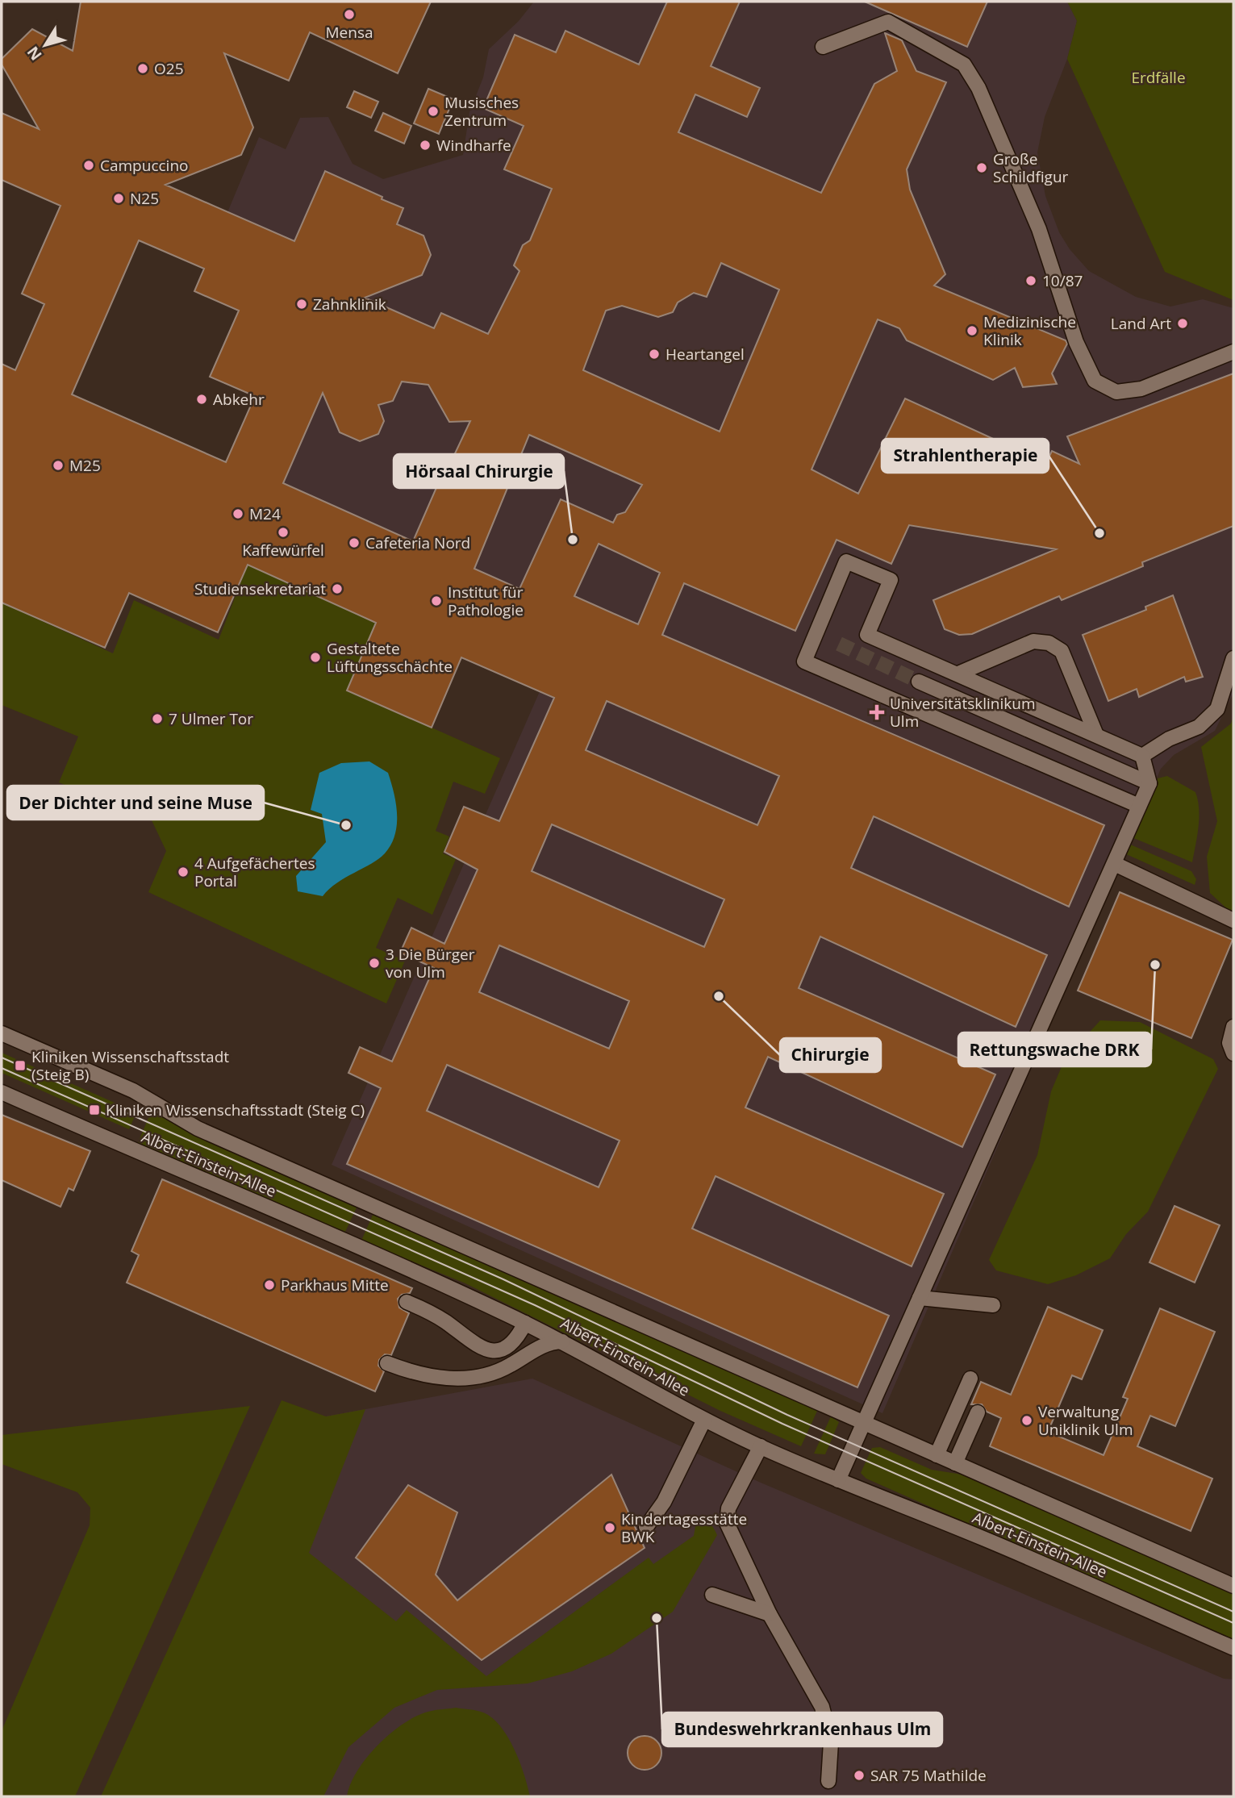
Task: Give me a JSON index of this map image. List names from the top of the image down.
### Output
{
  "streets": {
    "street": ["Albert-Einstein-Allee"]
  },
  "parks": ["Erdfälle"],
  "places": {
    "other": [
      "Mensa",
      "O25",
      "Musisches Zentrum",
      "Windharfe",
      "Campuccino",
      "Große Schildfigur",
      "N25",
      "10/87",
      "Zahnklinik",
      "Land Art",
      "Medizinische Klinik",
      "Heartangel",
      "Abkehr",
      "M25",
      "M24",
      "Kaffewürfel",
      "Strahlentherapie",
      "Hörsaal Chirurgie",
      "Cafeteria Nord",
      "Studiensekretariat",
      "Institut für Pathologie",
      "Gestaltete Lüftungsschächte",
      "7 Ulmer Tor",
      "Der Dichter und seine Muse",
      "4 Aufgefächertes Portal",
      "3 Die Bürger von Ulm",
      "Rettungswache DRK",
      "Chirurgie",
      "Parkhaus Mitte",
      "Verwaltung Uniklinik Ulm",
      "Kindertagesstätte BWK",
      "Bundeswehrkrankenhaus Ulm",
      "SAR 75 Mathilde"
    ],
    "health": ["Universitätsklinikum Ulm"],
    "transit": ["Kliniken Wissenschaftsstadt (Steig B)", "Kliniken Wissenschaftsstadt (Steig C)"]
  },
  "north": "bottom left"
}
